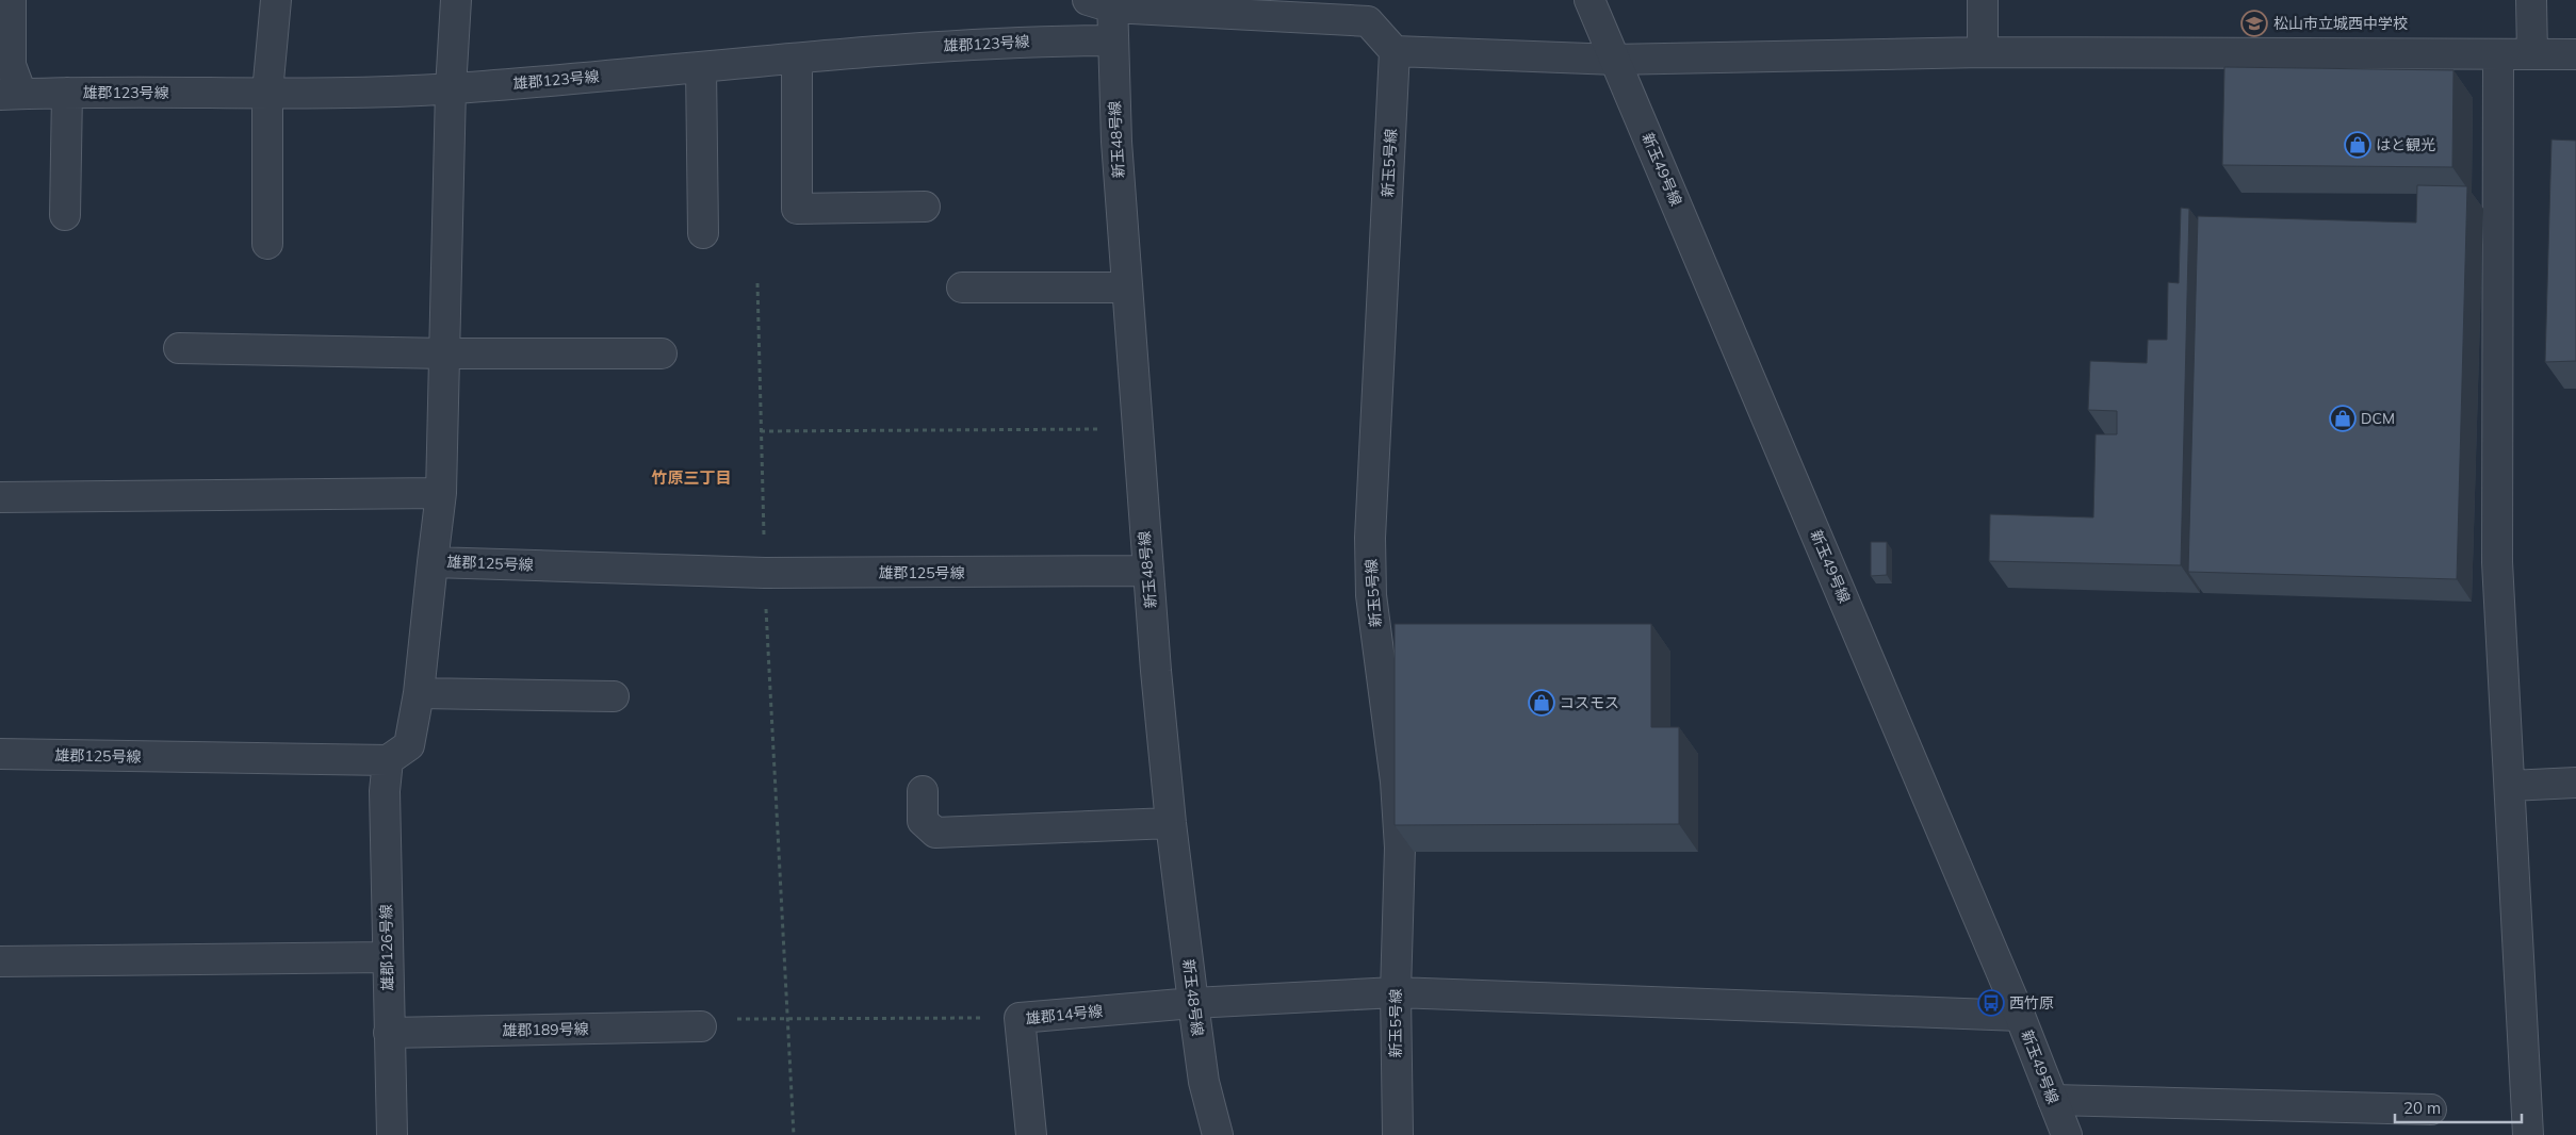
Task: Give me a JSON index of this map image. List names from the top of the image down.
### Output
{
  "streets": {
    "street": [
      "雄郡123号線",
      "新玉48号線",
      "新玉5号線",
      "新玉49号線",
      "雄郡125号線",
      "雄郡126号線",
      "雄郡14号線",
      "雄郡189号線"
    ]
  },
  "crossings": [
    ["雄郡123号線", "新玉48号線"],
    ["新玉48号線", "雄郡125号線"],
    ["新玉48号線", "雄郡14号線"],
    ["新玉5号線", "雄郡14号線"],
    ["新玉49号線", "雄郡14号線"],
    ["雄郡125号線", "雄郡126号線"],
    ["雄郡126号線", "雄郡189号線"]
  ],
  "districts": ["竹原三丁目"],
  "places": {
    "school or university": ["松山市立城西中学校"],
    "shop": ["はと観光", "DCM", "コスモス"],
    "bus stop": ["西竹原"]
  },
  "scale_bar": "20 m"
}
